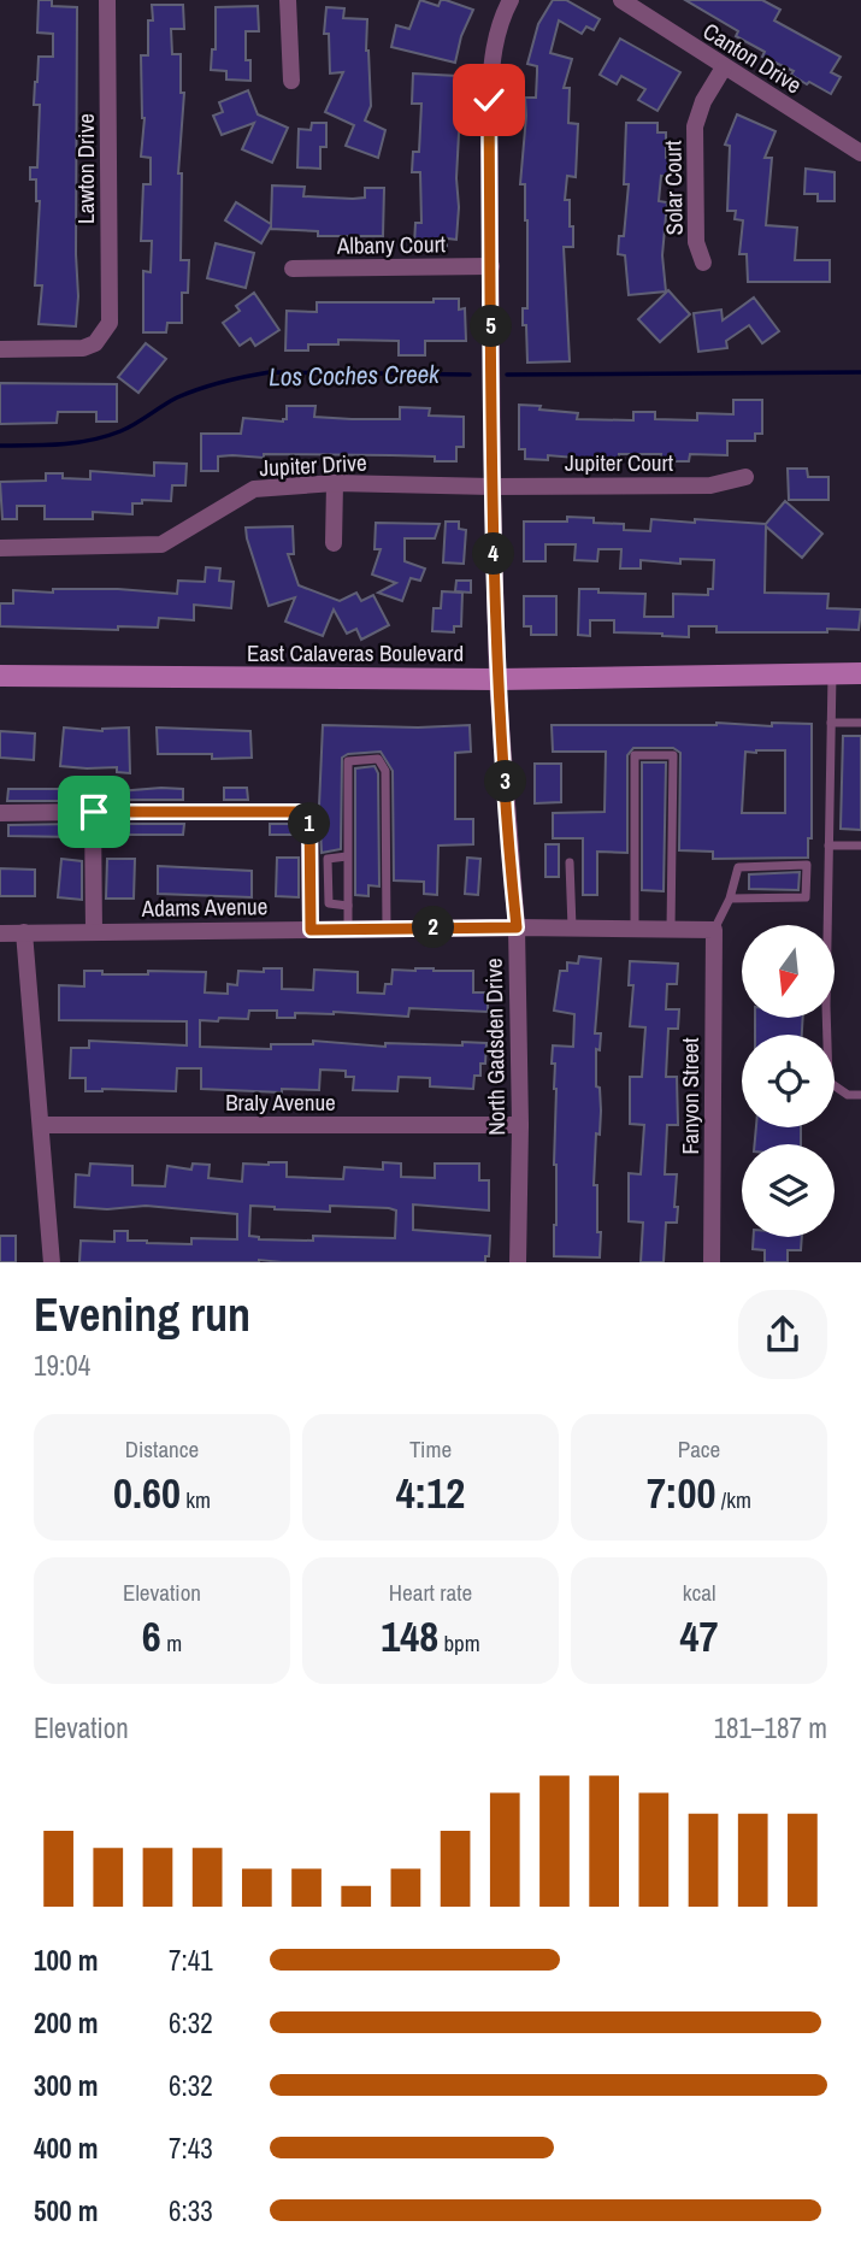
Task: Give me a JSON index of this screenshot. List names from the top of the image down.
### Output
{
  "streets": {
    "main road": ["East Calaveras Boulevard"],
    "street": [
      "Canton Drive",
      "Lawton Drive",
      "Solar Court",
      "Albany Court",
      "Jupiter Court",
      "Jupiter Drive",
      "Adams Avenue",
      "North Gadsden Drive",
      "Fanyon Street",
      "Braly Avenue"
    ]
  },
  "crossings": [
    ["Canton Drive", "Solar Court"],
    ["Albany Court", "North Gadsden Drive"],
    ["Jupiter Court", "Jupiter Drive"],
    ["Jupiter Court", "North Gadsden Drive"],
    ["Jupiter Drive", "North Gadsden Drive"],
    ["East Calaveras Boulevard", "North Gadsden Drive"],
    ["Adams Avenue", "North Gadsden Drive"],
    ["Adams Avenue", "Fanyon Street"],
    ["North Gadsden Drive", "Braly Avenue"]
  ],
  "water": ["Los Coches Creek"],
  "north": "bottom",
  "page": {
    "pins": [
      "5",
      "4",
      "3",
      "1",
      "2"
    ],
    "heading": ["Evening run", "19:04"],
    "stats": [
      ["Distance", "0.60 km"],
      ["Time", "4:12"],
      ["Pace", "7:00 /km"],
      ["Elevation", "6 m"],
      ["Heart rate", "148 bpm"],
      ["kcal", "47"]
    ],
    "chart": ["Elevation", "181–187 m"],
    "list": [
      {
        "name": "100 m",
        "note": "7:41"
      },
      {
        "name": "200 m",
        "note": "6:32"
      },
      {
        "name": "300 m",
        "note": "6:32"
      },
      {
        "name": "400 m",
        "note": "7:43"
      },
      {
        "name": "500 m",
        "note": "6:33"
      }
    ]
  }
}
